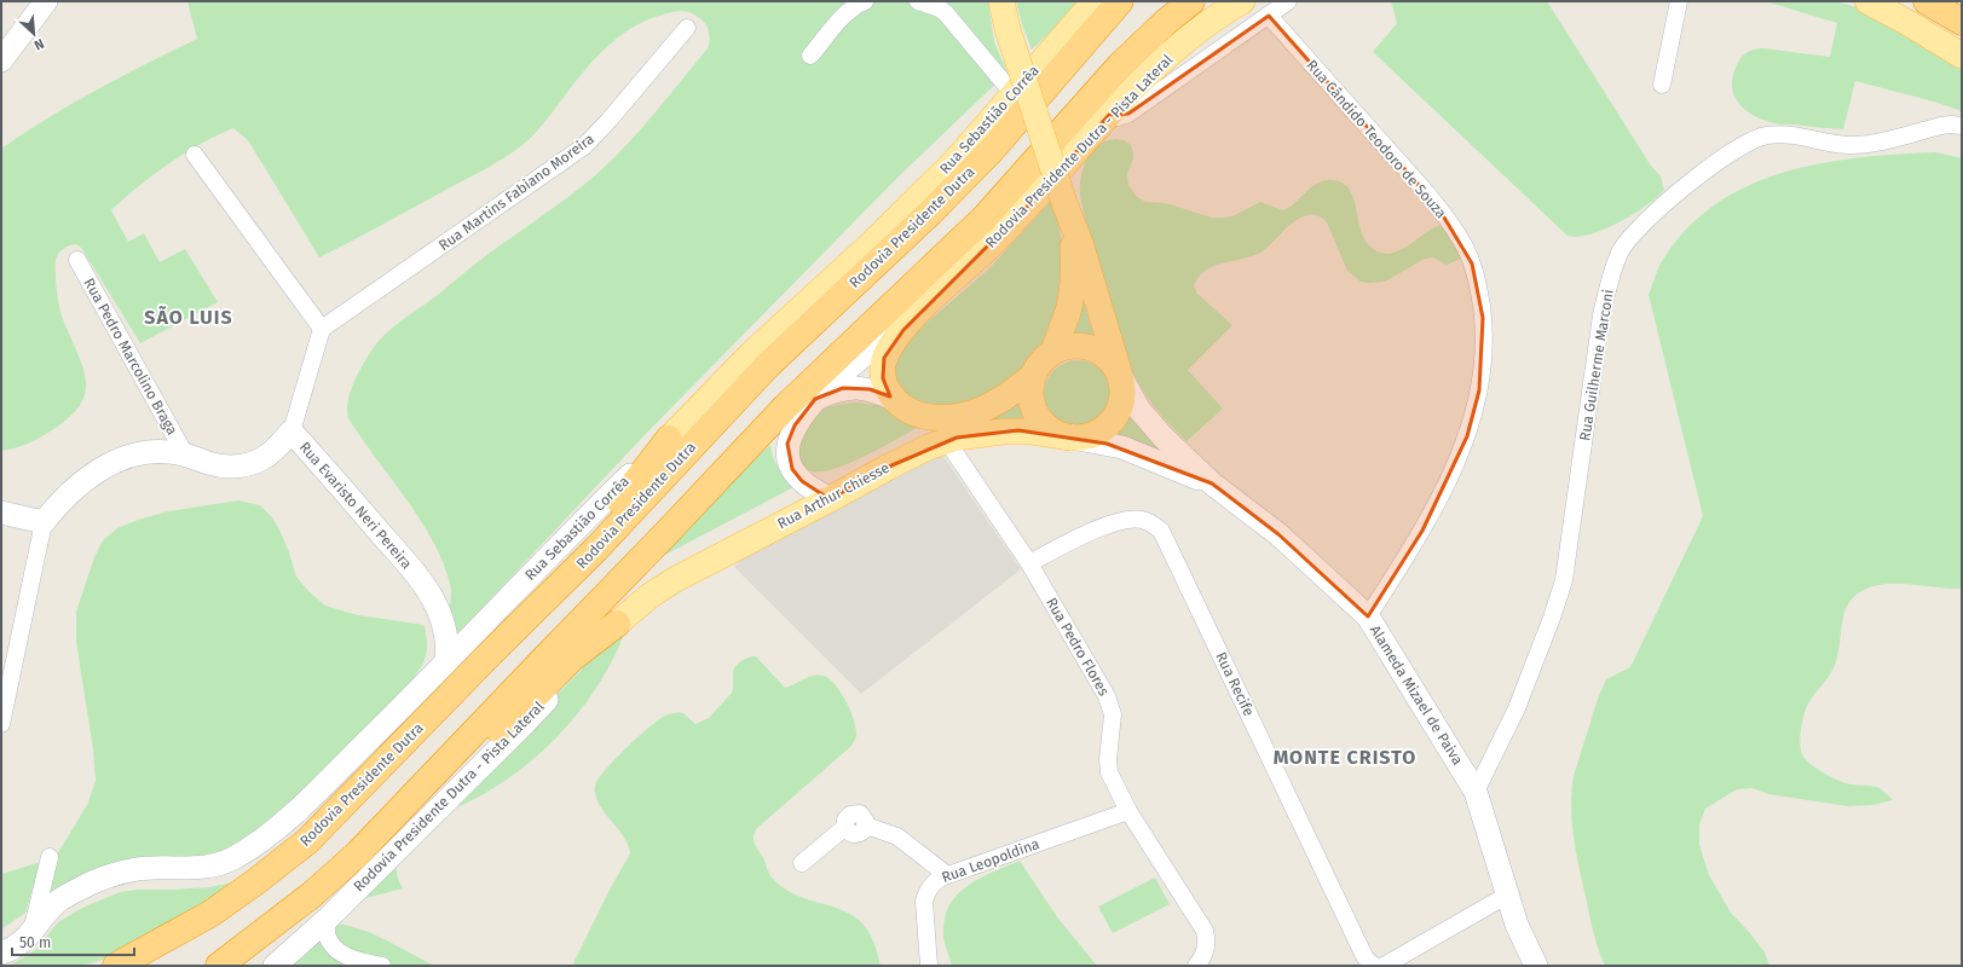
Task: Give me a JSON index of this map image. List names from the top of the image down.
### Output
{
  "streets": {
    "highway": ["Rodovia Presidente Dutra"],
    "main road": [
      "Rua Sebastião Corrêa",
      "Rodovia Presidente Dutra - Pista Lateral",
      "Rua Arthur Chiesse",
      "Rua Evaristo Neri Pereira",
      "Alameda Mizael de Paiva"
    ],
    "street": [
      "Rua Cândido Teodoro de Souza",
      "Rua Martins Fabiano Moreira",
      "Rua Pedro Marcolino Braga",
      "Rua Guilherme Marconi",
      "Rua Pedro Flores",
      "Rua Recife",
      "Rua Leopoldina"
    ]
  },
  "crossings": [
    ["Rua Sebastião Corrêa", "Rua Evaristo Neri Pereira"],
    ["Rua Cândido Teodoro de Souza", "Alameda Mizael de Paiva"],
    ["Rodovia Presidente Dutra - Pista Lateral", "Rua Arthur Chiesse"],
    ["Rua Pedro Marcolino Braga", "Rua Evaristo Neri Pereira"],
    ["Rua Guilherme Marconi", "Alameda Mizael de Paiva"],
    ["Rua Arthur Chiesse", "Rua Pedro Flores"],
    ["Rua Pedro Flores", "Rua Recife"],
    ["Rua Pedro Flores", "Rua Leopoldina"]
  ],
  "districts": ["SÃO LUIS", "MONTE CRISTO"],
  "scale_bar": "50 m",
  "north": "bottom right"
}
